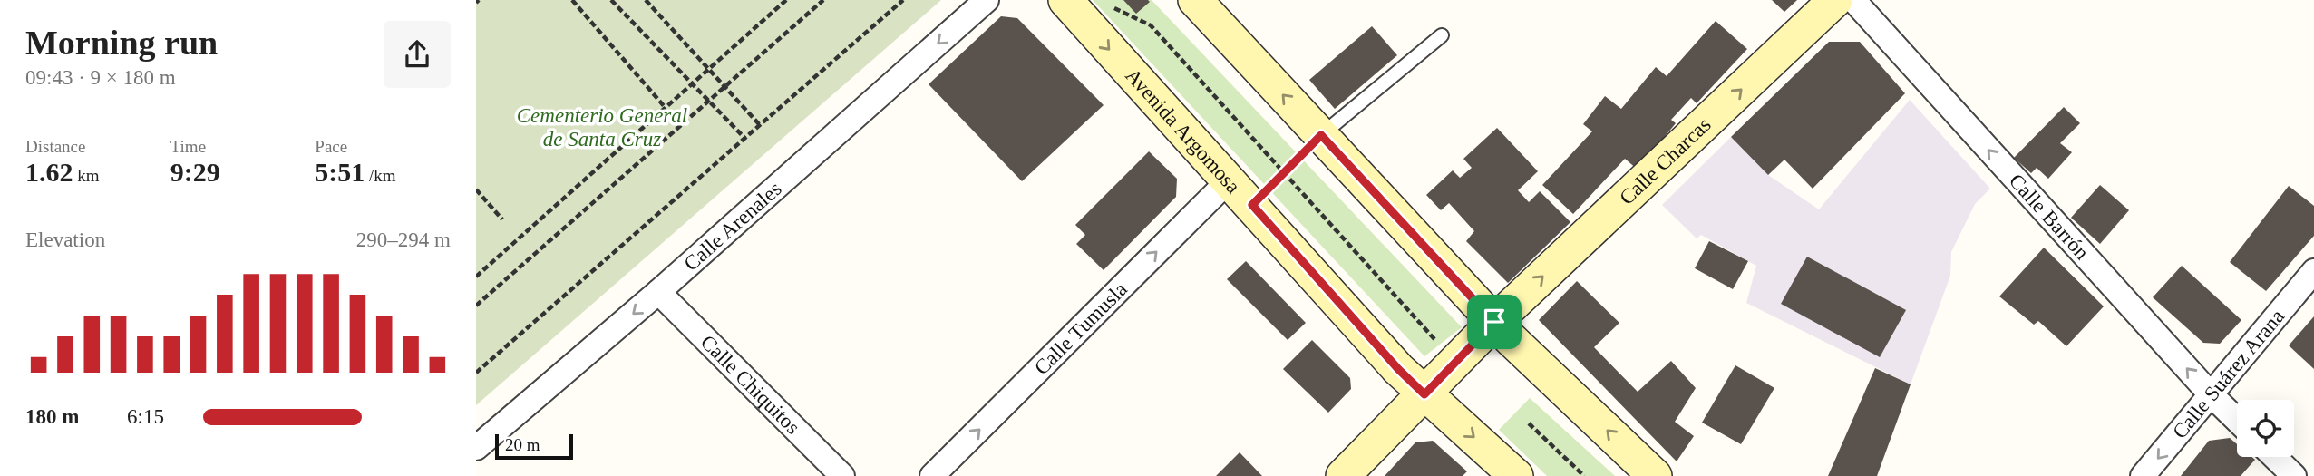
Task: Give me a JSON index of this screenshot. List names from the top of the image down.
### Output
{
  "streets": {
    "main road": ["Avenida Argomosa", "Calle Charcas"],
    "street": [
      "Calle Barrón",
      "Calle Arenales",
      "Calle Tumusla",
      "Calle Suárez Arana",
      "Calle Chiquitos"
    ]
  },
  "crossings": [
    ["Avenida Argomosa", "Calle Charcas"],
    ["Avenida Argomosa", "Calle Tumusla"],
    ["Calle Barrón", "Calle Suárez Arana"],
    ["Calle Arenales", "Calle Chiquitos"]
  ],
  "one_way": [
    "Calle Charcas",
    "Calle Barrón",
    "Calle Arenales",
    "Calle Tumusla",
    "Calle Suárez Arana"
  ],
  "parks": ["Cementerio General de Santa Cruz"],
  "scale_bar": "20 m",
  "page": {
    "heading": ["Morning run", "09:43 · 9 × 180 m"],
    "stats": [
      ["Distance", "1.62 km"],
      ["Time", "9:29"],
      ["Pace", "5:51 /km"]
    ],
    "chart": ["Elevation", "290–294 m"],
    "list": [
      {
        "name": "180 m",
        "note": "6:15"
      }
    ],
    "scale": "20 m"
  }
}
